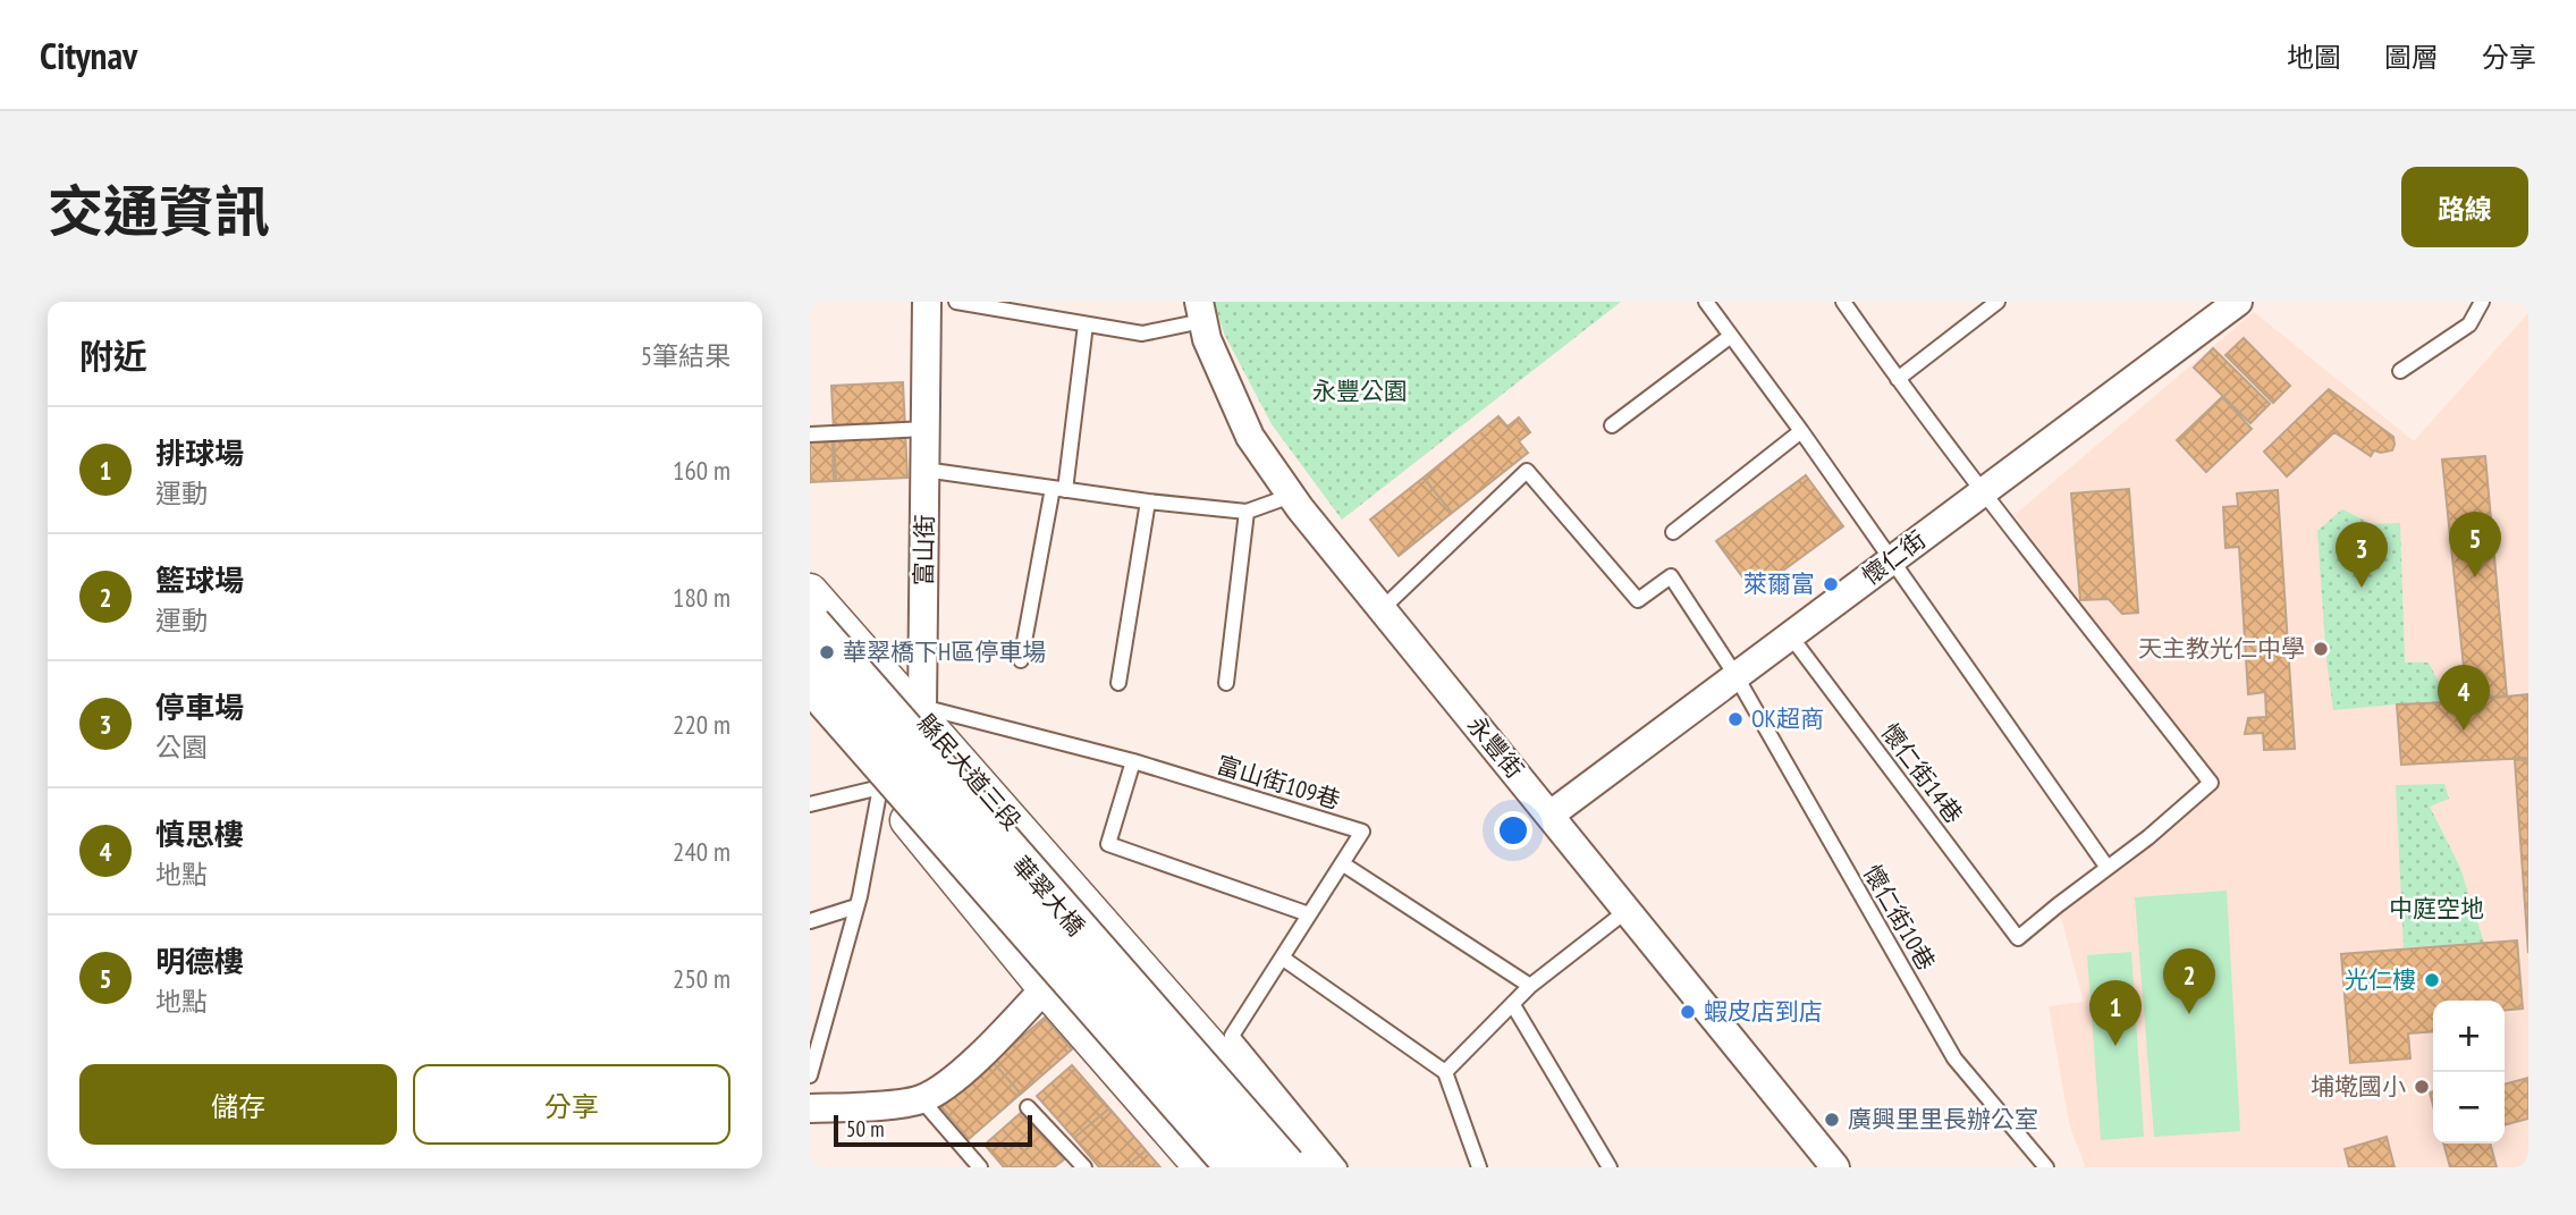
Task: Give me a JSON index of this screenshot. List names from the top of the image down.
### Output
{
  "streets": {
    "highway": ["華翠大橋"],
    "street": [
      "富山街",
      "懷仁街",
      "永豐街",
      "縣民大道三段"
    ],
    "lane": ["懷仁街14巷", "富山街109巷", "懷仁街10巷"]
  },
  "crossings": [
    ["富山街", "縣民大道三段"],
    ["富山街", "富山街109巷"],
    ["懷仁街", "永豐街"],
    ["懷仁街", "懷仁街14巷"],
    ["懷仁街", "懷仁街10巷"],
    ["永豐街", "懷仁街10巷"],
    ["縣民大道三段", "富山街109巷"]
  ],
  "parks": ["永豐公園", "中庭空地"],
  "places": [
    "萊爾富",
    "天主教光仁中學",
    "華翠橋下H區停車場",
    "OK超商",
    "光仁樓",
    "蝦皮店到店",
    "埔墘國小",
    "廣興里里長辦公室"
  ],
  "scale_bar": "50 m",
  "page": {
    "header": "Citynav",
    "nav": ["地圖", "圖層", "分享"],
    "title": "交通資訊",
    "buttons": [
      "路線",
      ["儲存", "分享"]
    ],
    "heading": ["附近", "5筆結果"],
    "list": [
      {
        "mark": "1",
        "name": "排球場",
        "note": "運動",
        "value": "160 m"
      },
      {
        "mark": "2",
        "name": "籃球場",
        "note": "運動",
        "value": "180 m"
      },
      {
        "mark": "3",
        "name": "停車場",
        "note": "公園",
        "value": "220 m"
      },
      {
        "mark": "4",
        "name": "慎思樓",
        "note": "地點",
        "value": "240 m"
      },
      {
        "mark": "5",
        "name": "明德樓",
        "note": "地點",
        "value": "250 m"
      }
    ],
    "pins": [
      "5",
      "3",
      "4",
      "2",
      "1"
    ],
    "map_buttons": ["+", "−"],
    "scale": "50 m"
  }
}
